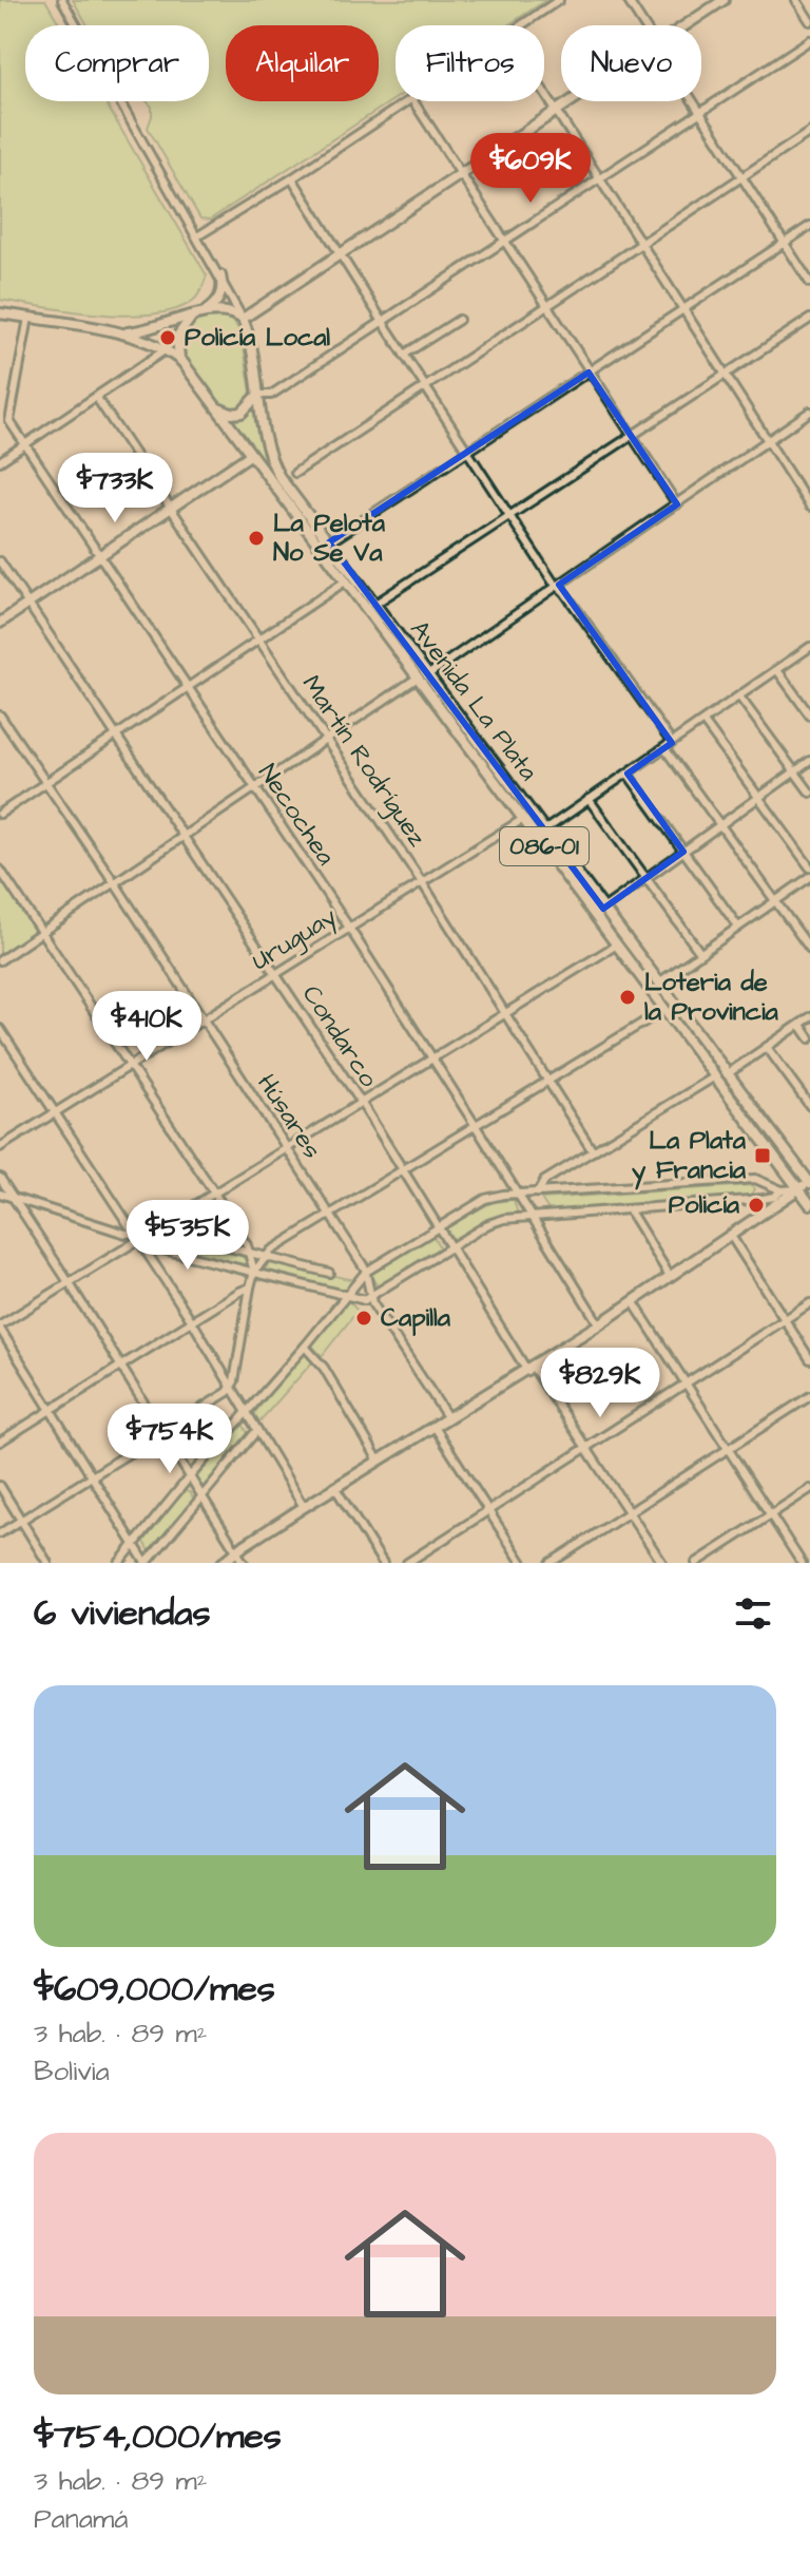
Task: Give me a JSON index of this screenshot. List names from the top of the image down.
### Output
{
  "streets": {
    "main road": ["Avenida La Plata", "086-01"],
    "street": [
      "Martín Rodríguez",
      "Necochea",
      "Uruguay",
      "Condarco",
      "Húsares"
    ]
  },
  "crossings": [
    ["Avenida La Plata", "Uruguay"],
    ["Martín Rodríguez", "Uruguay"],
    ["Necochea", "Uruguay"],
    ["Uruguay", "Condarco"],
    ["Uruguay", "Húsares"]
  ],
  "places": {
    "other": [
      "Policía Local",
      "La Pelota No Se Va",
      "Loteria de la Provincia",
      "Policía",
      "Capilla"
    ],
    "transit": ["La Plata y Francia"]
  },
  "page": {
    "chip": [
      "Comprar",
      "Alquilar",
      "Filtros",
      "Nuevo"
    ],
    "price": [
      "$609K",
      "$733K",
      "$410K",
      "$535K",
      "$829K",
      "$754K"
    ],
    "heading": "6 viviendas",
    "list": [
      {
        "name": "$609,000/mes",
        "note": "3 hab. · 89 m² · Bolivia"
      },
      {
        "name": "$754,000/mes",
        "note": "3 hab. · 89 m² · Panamá"
      }
    ]
  }
}
